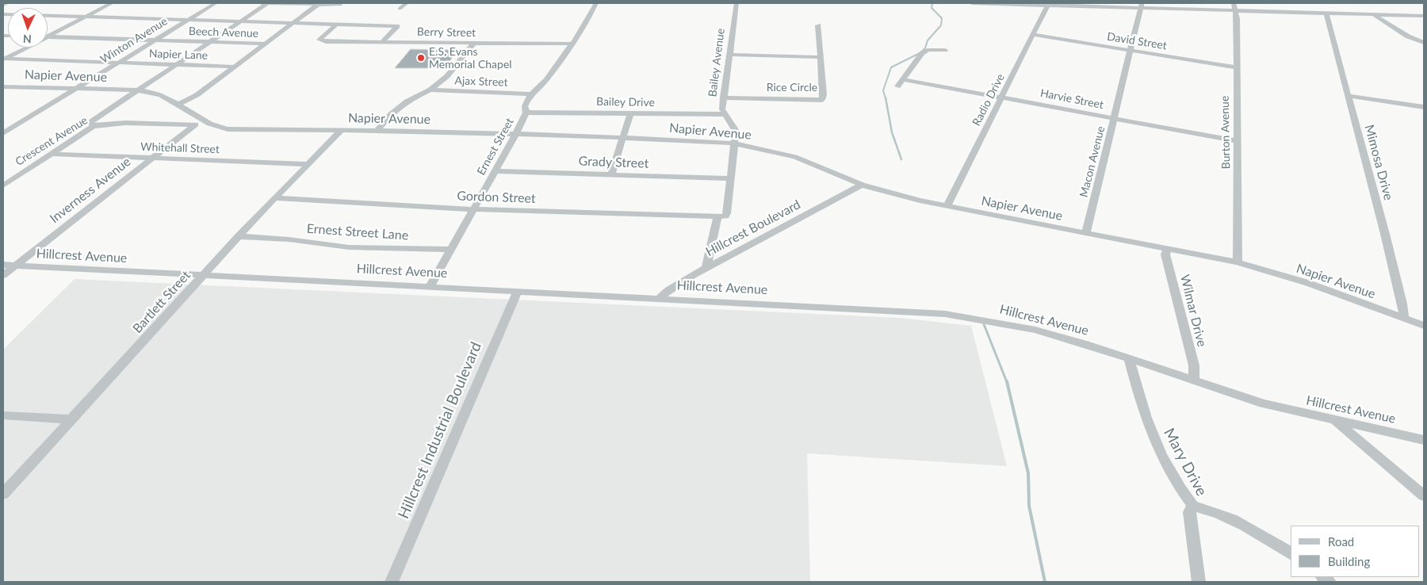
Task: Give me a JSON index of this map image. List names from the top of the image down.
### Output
{
  "streets": {
    "street": [
      "Beech Avenue",
      "Berry Street",
      "Winton Avenue",
      "David Street",
      "Napier Lane",
      "Bailey Avenue",
      "Napier Avenue",
      "Ajax Street",
      "Rice Circle",
      "Harvie Street",
      "Radio Drive",
      "Bailey Drive",
      "Burton Avenue",
      "Crescent Avenue",
      "Ernest Street",
      "Whitehall Street",
      "Macon Avenue",
      "Grady Street",
      "Mimosa Drive",
      "Inverness Avenue",
      "Gordon Street",
      "Hillcrest Boulevard",
      "Ernest Street Lane",
      "Hillcrest Avenue",
      "Bartlett Street",
      "Wilmar Drive",
      "Hillcrest Industrial Boulevard",
      "Mary Drive"
    ]
  },
  "crossings": [
    ["Beech Avenue", "Winton Avenue"],
    ["Winton Avenue", "Napier Lane"],
    ["Winton Avenue", "Napier Avenue"],
    ["David Street", "Radio Drive"],
    ["David Street", "Burton Avenue"],
    ["David Street", "Macon Avenue"],
    ["Bailey Avenue", "Napier Avenue"],
    ["Bailey Avenue", "Rice Circle"],
    ["Bailey Avenue", "Bailey Drive"],
    ["Bailey Avenue", "Grady Street"],
    ["Bailey Avenue", "Gordon Street"],
    ["Napier Avenue", "Radio Drive"],
    ["Napier Avenue", "Burton Avenue"],
    ["Napier Avenue", "Crescent Avenue"],
    ["Napier Avenue", "Ernest Street"],
    ["Napier Avenue", "Macon Avenue"],
    ["Napier Avenue", "Mimosa Drive"],
    ["Napier Avenue", "Hillcrest Boulevard"],
    ["Napier Avenue", "Bartlett Street"],
    ["Napier Avenue", "Wilmar Drive"],
    ["Ajax Street", "Ernest Street"],
    ["Harvie Street", "Radio Drive"],
    ["Harvie Street", "Burton Avenue"],
    ["Harvie Street", "Macon Avenue"],
    ["Bailey Drive", "Ernest Street"],
    ["Crescent Avenue", "Whitehall Street"],
    ["Crescent Avenue", "Inverness Avenue"],
    ["Ernest Street", "Grady Street"],
    ["Ernest Street", "Gordon Street"],
    ["Ernest Street", "Ernest Street Lane"],
    ["Ernest Street", "Hillcrest Avenue"],
    ["Whitehall Street", "Inverness Avenue"],
    ["Whitehall Street", "Bartlett Street"],
    ["Inverness Avenue", "Hillcrest Avenue"],
    ["Gordon Street", "Bartlett Street"],
    ["Hillcrest Boulevard", "Hillcrest Avenue"],
    ["Ernest Street Lane", "Bartlett Street"],
    ["Hillcrest Avenue", "Bartlett Street"],
    ["Hillcrest Avenue", "Wilmar Drive"],
    ["Hillcrest Avenue", "Hillcrest Industrial Boulevard"],
    ["Hillcrest Avenue", "Mary Drive"]
  ],
  "places": ["E.S. Evans Memorial Chapel"],
  "legend": ["Road", "Building"],
  "north": "bottom"
}
